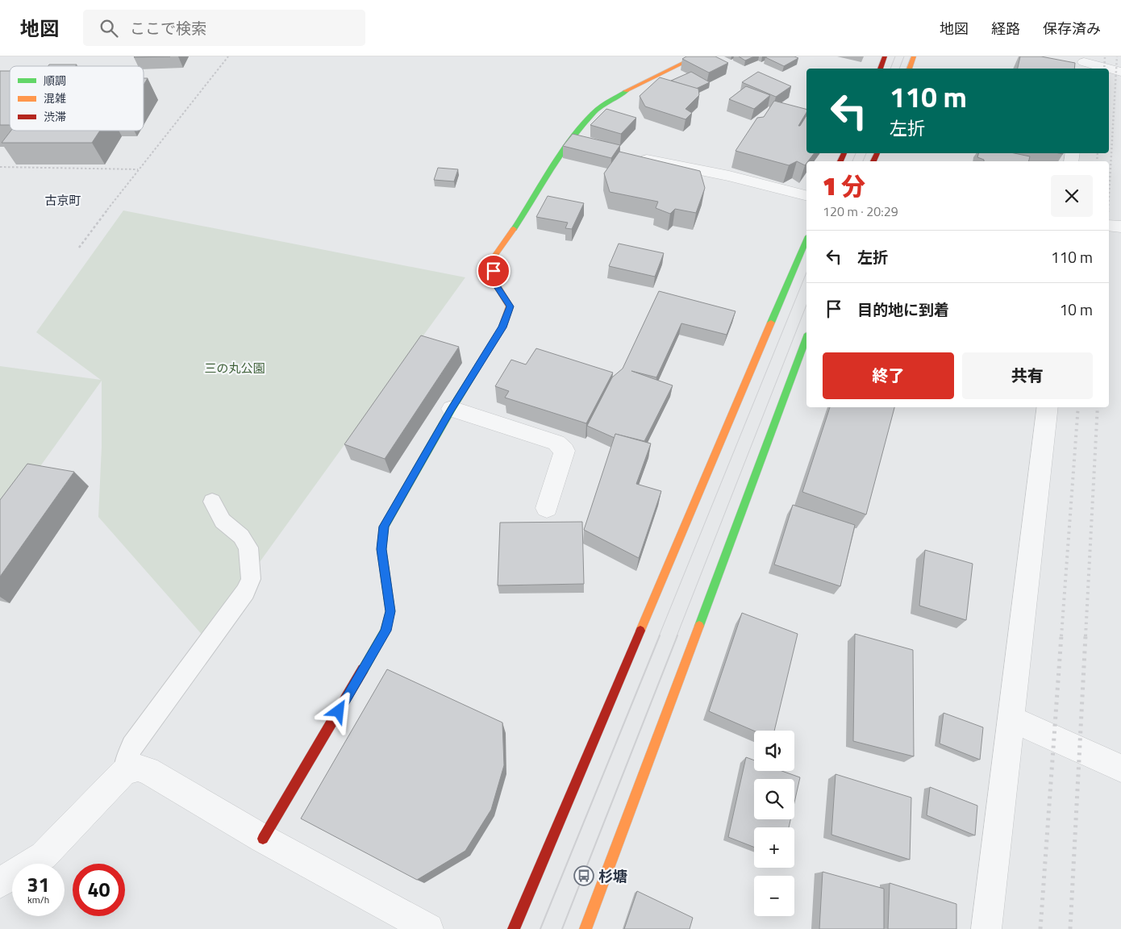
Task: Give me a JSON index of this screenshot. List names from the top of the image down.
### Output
{
  "districts": ["古京町"],
  "parks": ["三の丸公園"],
  "places": {
    "bus stop": ["杉塘"]
  },
  "legend": ["順調", "混雑", "渋滞"],
  "page": {
    "header": "地図",
    "search": "ここで検索",
    "nav": ["地図", "経路", "保存済み"],
    "turn": ["110 m", "左折"],
    "heading": ["1 分", "120 m · 20:29"],
    "list": [
      {
        "name": "左折",
        "value": "110 m"
      },
      {
        "name": "目的地に到着",
        "value": "10 m"
      }
    ],
    "buttons": ["終了", "共有"],
    "map_buttons": ["+", "−"],
    "speed": "31 km/h",
    "limit": "40"
  }
}
